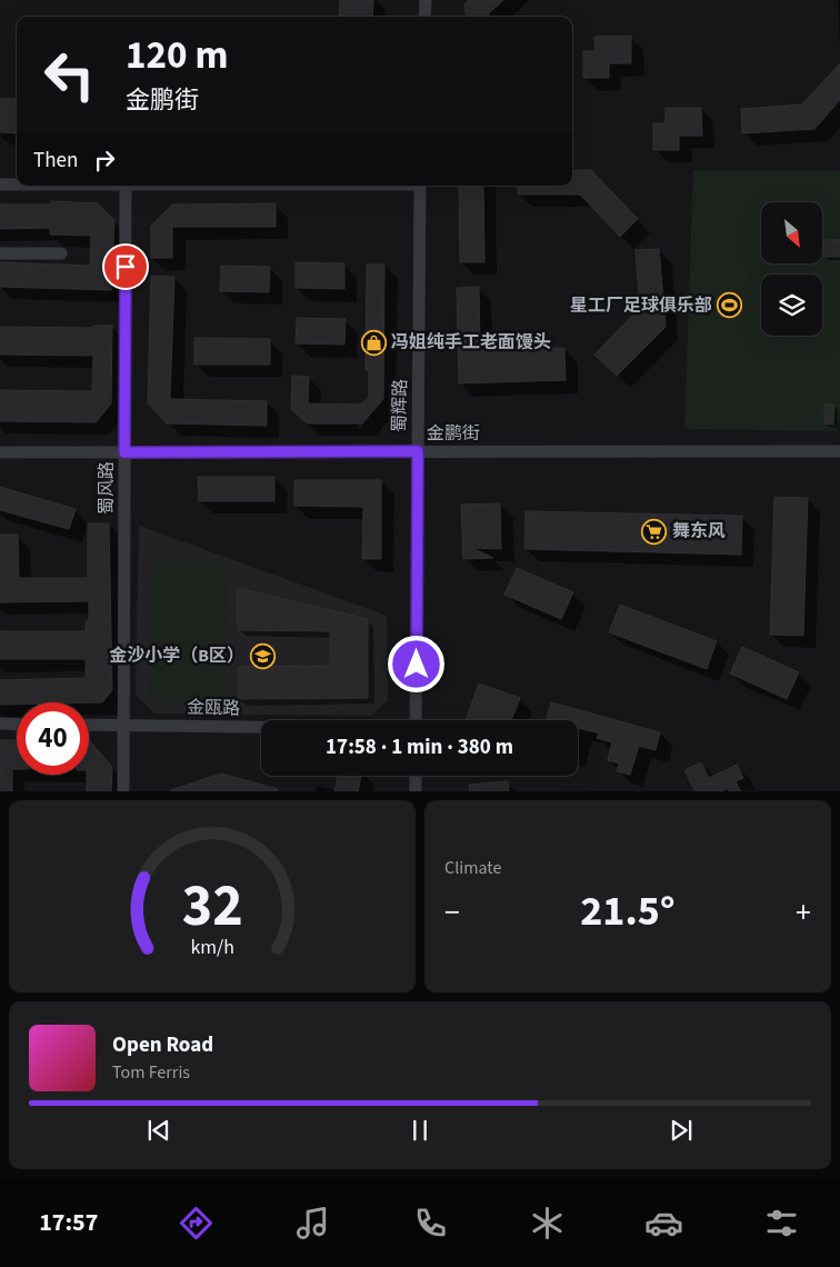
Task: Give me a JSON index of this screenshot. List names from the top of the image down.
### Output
{
  "streets": {
    "street": [
      "蜀辉路",
      "金鹏街",
      "蜀风路",
      "金瓯路"
    ]
  },
  "crossings": [
    ["蜀辉路", "金鹏街"],
    ["金鹏街", "蜀风路"],
    ["蜀风路", "金瓯路"]
  ],
  "places": {
    "sports": ["星工厂足球俱乐部"],
    "shop": ["冯姐纯手工老面馒头"],
    "supermarket": ["舞东风"],
    "school or university": ["金沙小学（B区）"]
  },
  "north": "bottom right",
  "page": {
    "turn": ["120 m", "金鹏街"],
    "then": "Then",
    "limit": "40",
    "trip": "17:58 · 1 min · 380 m",
    "tile": "Climate",
    "heat": ["−", "21.5°", "+"],
    "song": ["Open Road", "Tom Ferris"],
    "tabs": "17:57",
    "gauge": ["32", "km/h"]
  }
}
